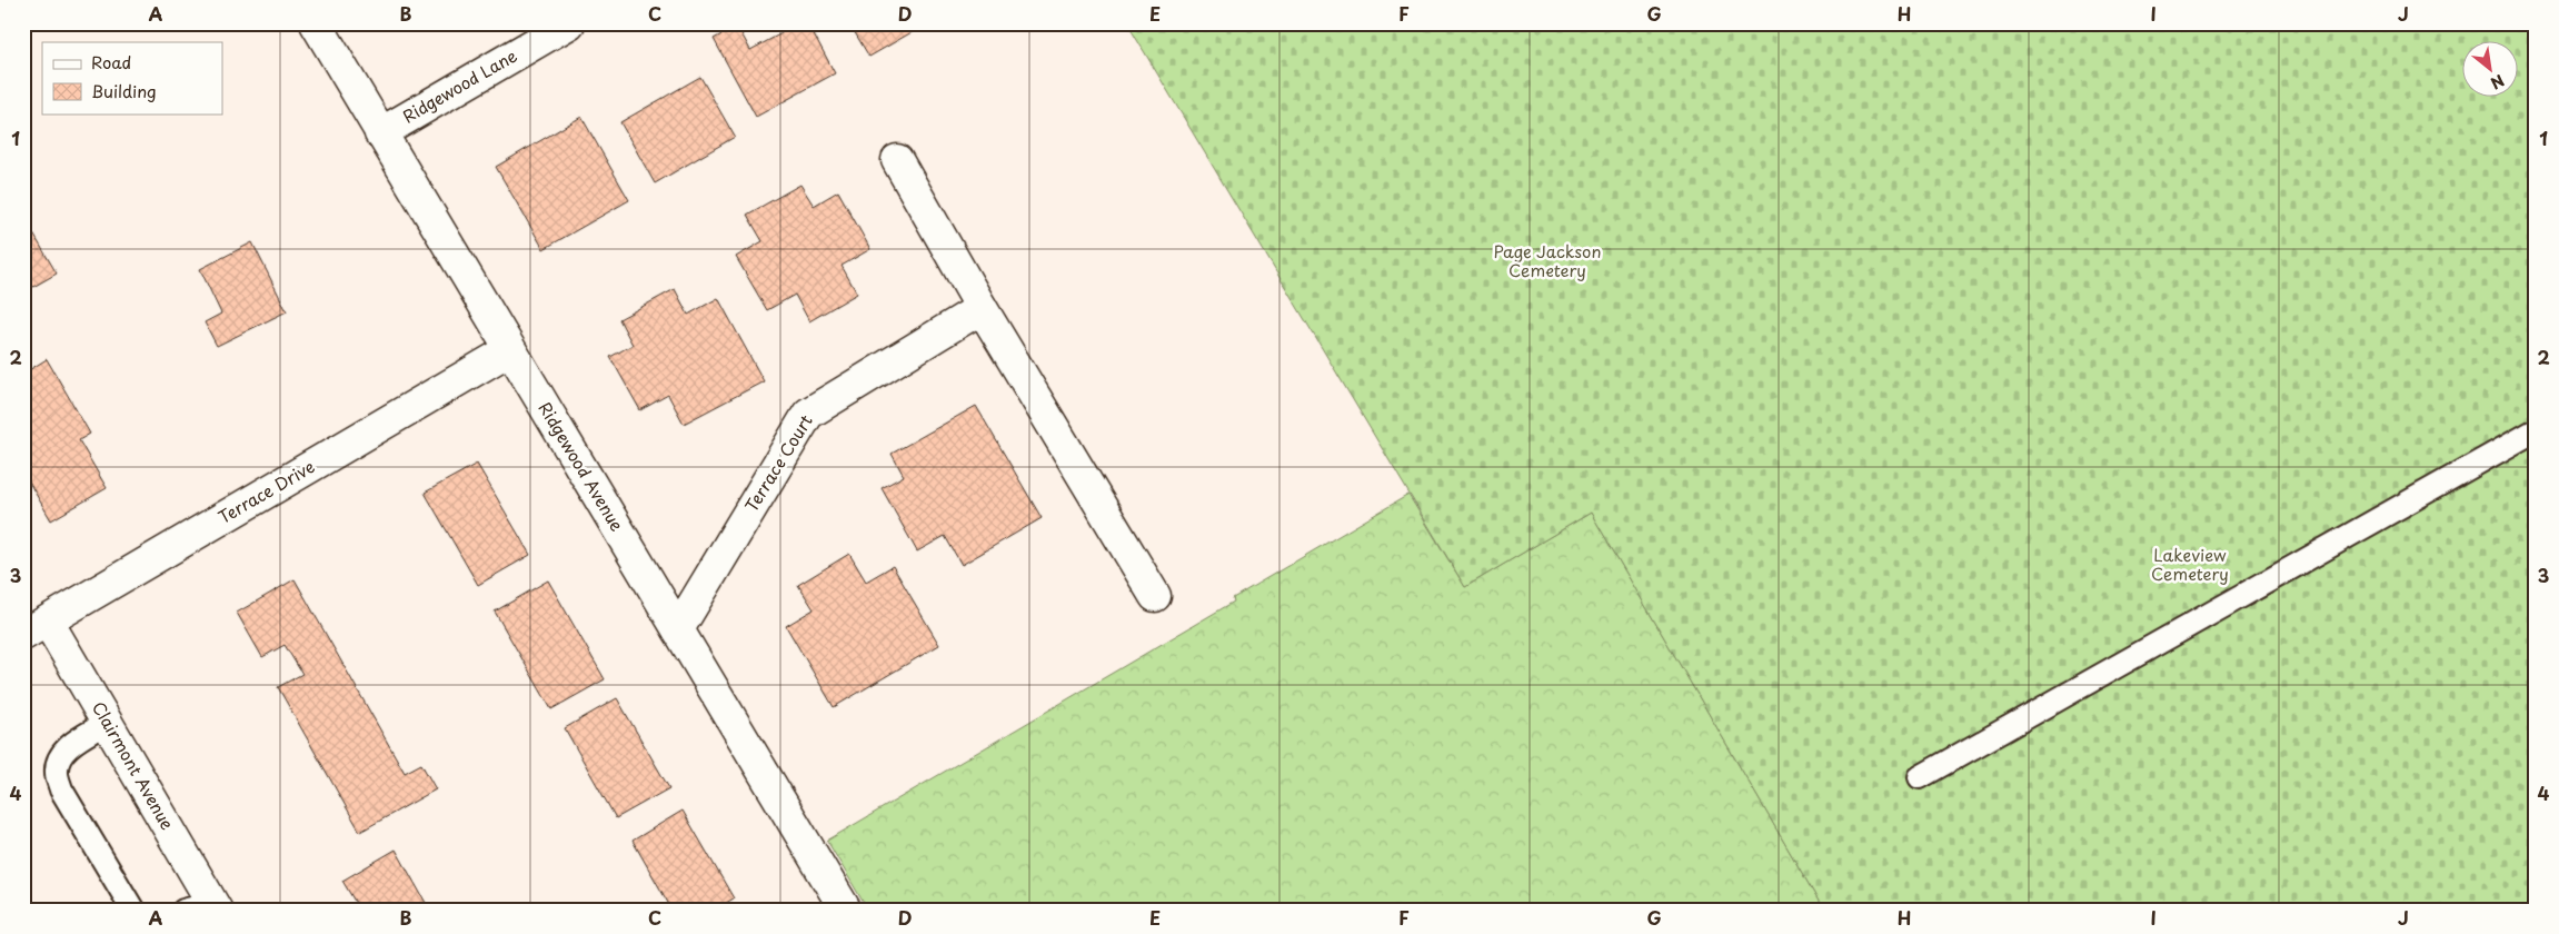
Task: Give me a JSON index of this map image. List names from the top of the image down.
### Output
{
  "streets": {
    "street": [
      "Ridgewood Lane",
      "Terrace Court",
      "Ridgewood Avenue",
      "Terrace Drive",
      "Clairmont Avenue"
    ]
  },
  "crossings": [
    ["Ridgewood Lane", "Ridgewood Avenue"],
    ["Terrace Court", "Ridgewood Avenue"],
    ["Ridgewood Avenue", "Terrace Drive"],
    ["Terrace Drive", "Clairmont Avenue"]
  ],
  "parks": ["Page Jackson Cemetery", "Lakeview Cemetery"],
  "legend": ["Road", "Building"],
  "north": "bottom right",
  "grid": {
    "columns": [
      "A",
      "B",
      "C",
      "D",
      "E",
      "F",
      "G",
      "H",
      "I",
      "J"
    ],
    "rows": [
      "1",
      "2",
      "3",
      "4"
    ]
  }
}
